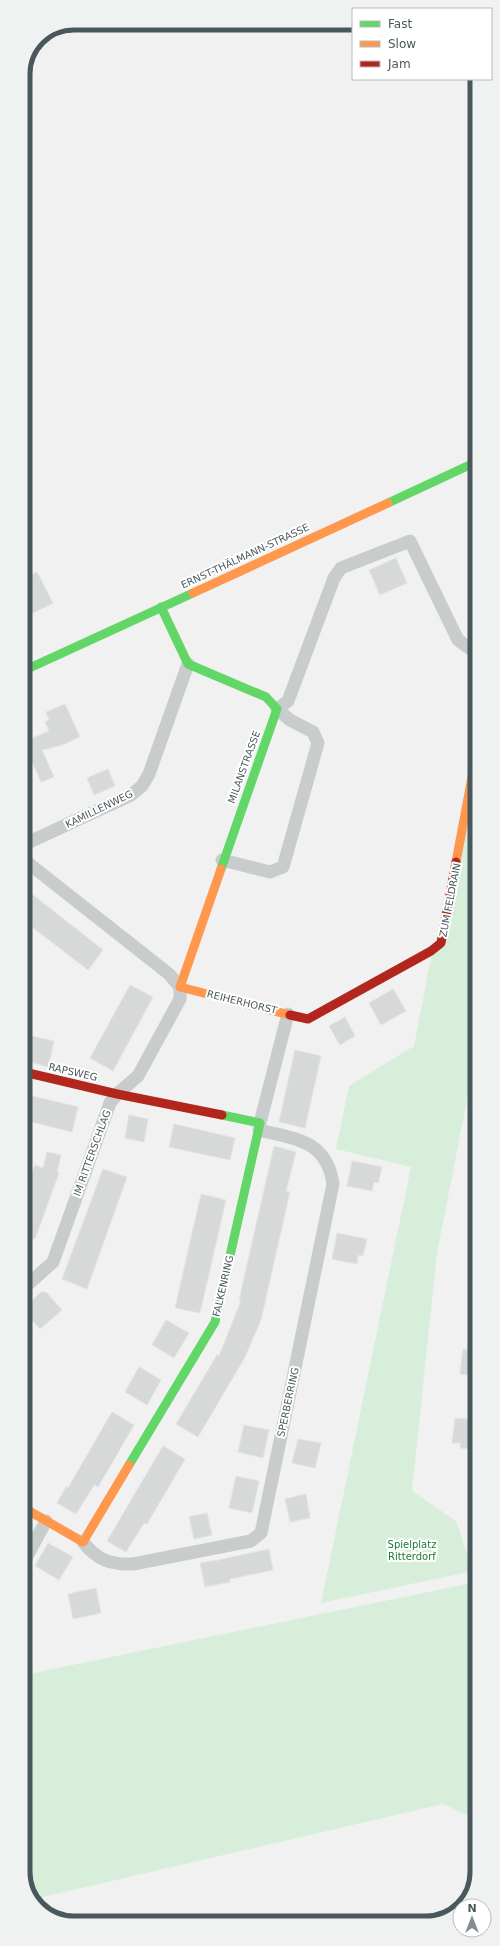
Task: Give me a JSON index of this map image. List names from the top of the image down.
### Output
{
  "streets": {
    "street": [
      "ERNST-THÄLMANN-STRASSE",
      "MILANSTRASSE",
      "KAMILLENWEG",
      "ZUM FELDRAIN",
      "REIHERHORST",
      "RAPSWEG",
      "IM RITTERSCHLAG",
      "FALKENRING",
      "SPERBERRING"
    ]
  },
  "crossings": [
    ["MILANSTRASSE", "REIHERHORST"],
    ["MILANSTRASSE", "IM RITTERSCHLAG"],
    ["ZUM FELDRAIN", "REIHERHORST"],
    ["REIHERHORST", "IM RITTERSCHLAG"],
    ["REIHERHORST", "FALKENRING"],
    ["REIHERHORST", "SPERBERRING"],
    ["RAPSWEG", "IM RITTERSCHLAG"],
    ["FALKENRING", "SPERBERRING"]
  ],
  "parks": ["Spielplatz Ritterdorf"],
  "legend": ["Fast", "Slow", "Jam"],
  "north": "top"
}
